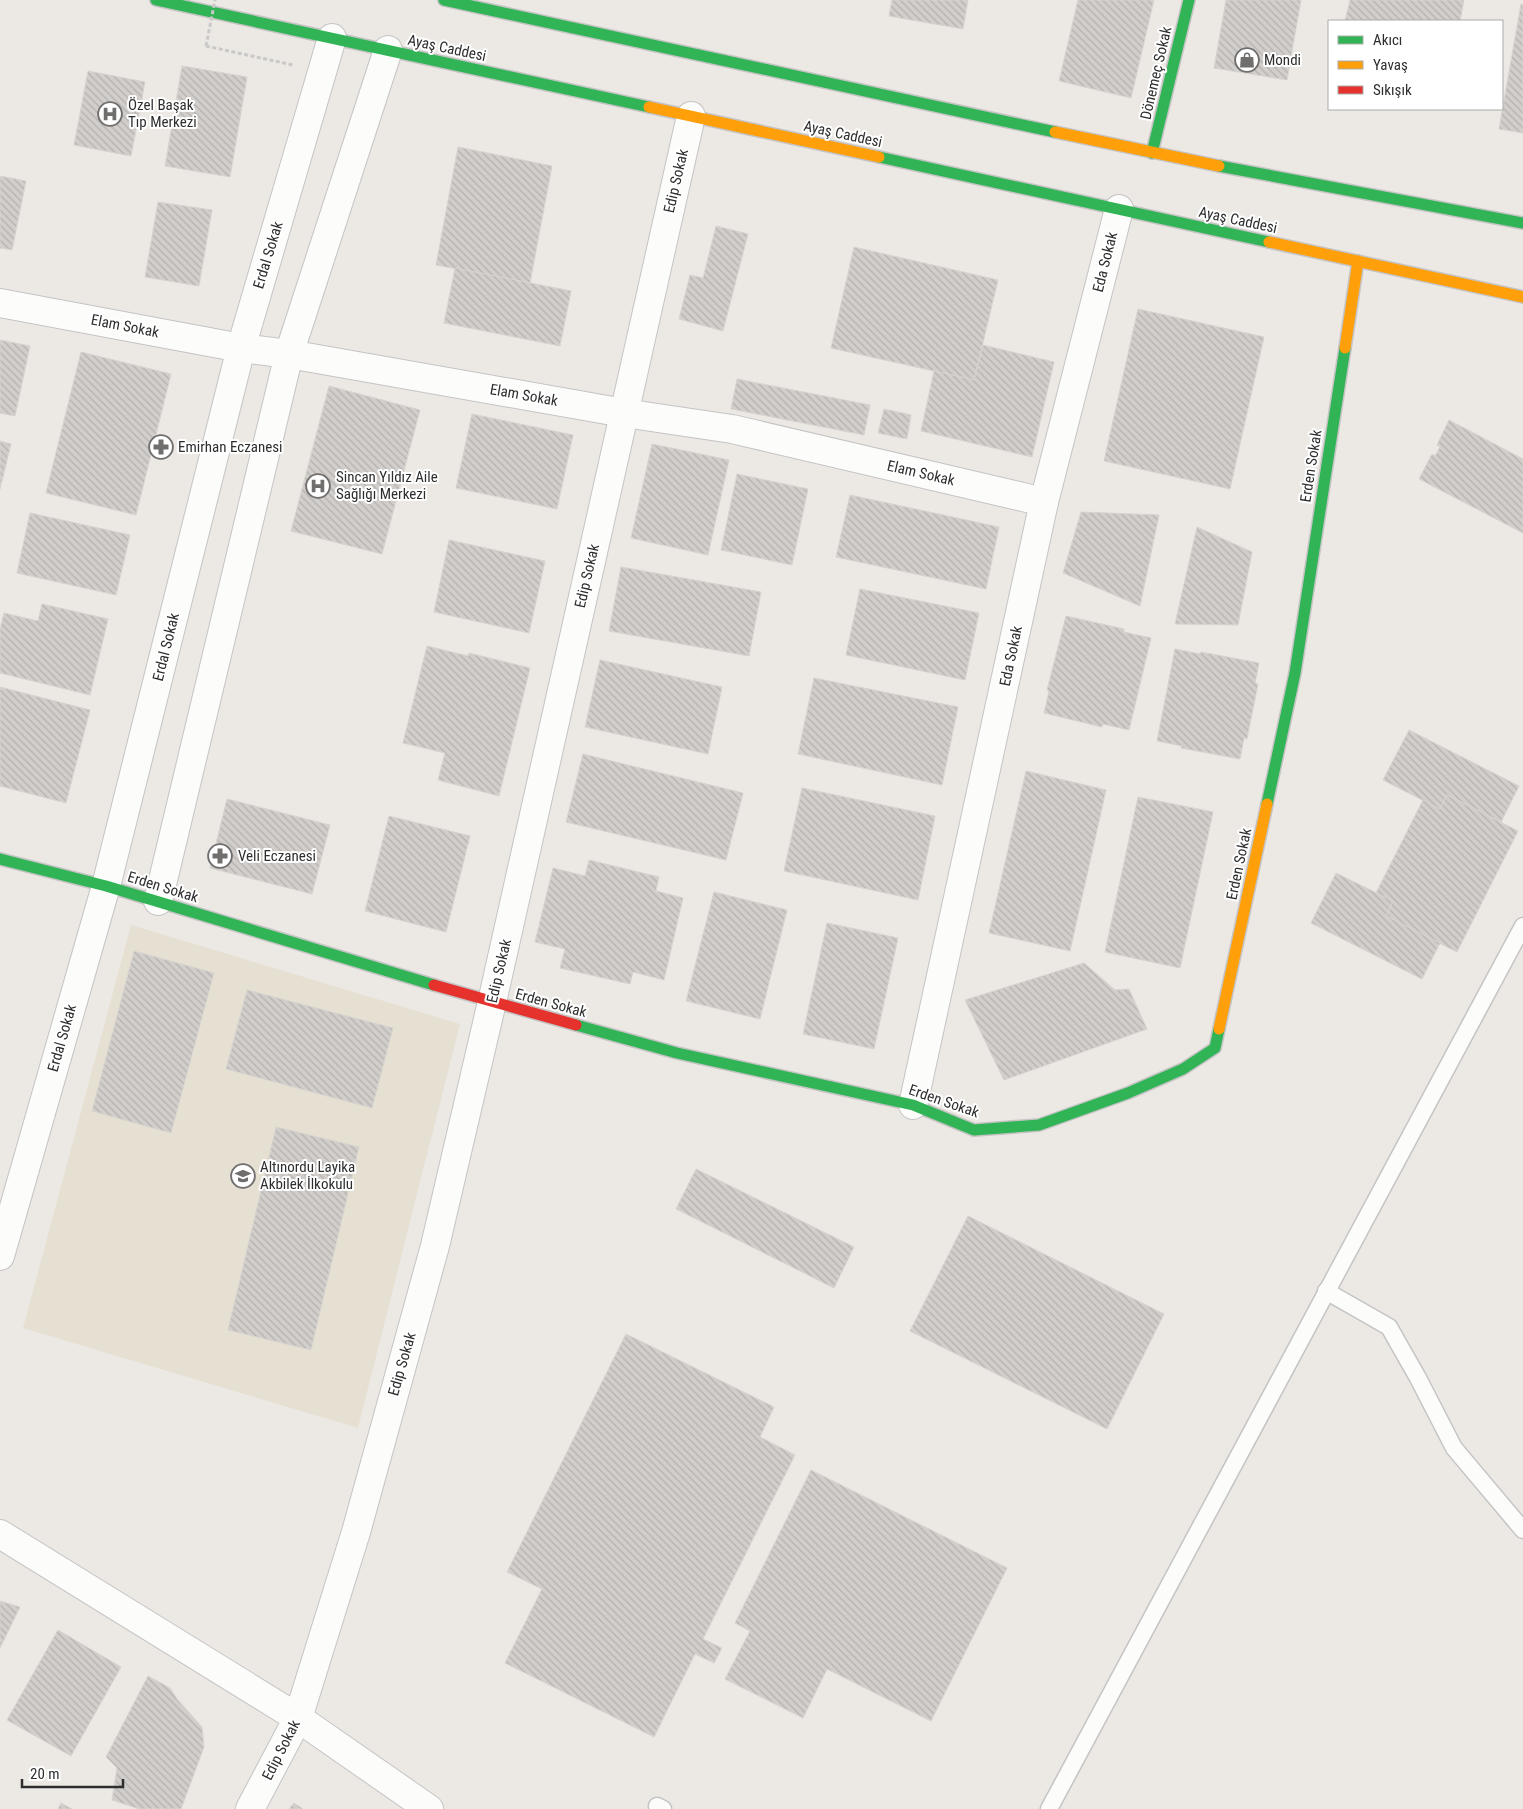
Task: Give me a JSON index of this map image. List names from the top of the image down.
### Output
{
  "streets": {
    "main road": ["Ayaş Caddesi", "Dönemeç Sokak", "Erden Sokak"],
    "street": [
      "Edip Sokak",
      "Erdal Sokak",
      "Eda Sokak",
      "Elam Sokak"
    ]
  },
  "crossings": [
    ["Ayaş Caddesi", "Edip Sokak"],
    ["Ayaş Caddesi", "Erdal Sokak"],
    ["Ayaş Caddesi", "Eda Sokak"],
    ["Ayaş Caddesi", "Erden Sokak"],
    ["Edip Sokak", "Elam Sokak"],
    ["Edip Sokak", "Erden Sokak"],
    ["Erdal Sokak", "Elam Sokak"],
    ["Erdal Sokak", "Erden Sokak"],
    ["Eda Sokak", "Elam Sokak"],
    ["Eda Sokak", "Erden Sokak"]
  ],
  "places": {
    "shop": ["Mondi"],
    "hospital": ["Özel Başak Tıp Merkezi", "Sincan Yıldız Aile Sağlığı Merkezi"],
    "pharmacy": ["Emirhan Eczanesi", "Veli Eczanesi"],
    "school or university": ["Altınordu Layika Akbilek İlkokulu"]
  },
  "legend": ["Akıcı", "Yavaş", "Sıkışık"],
  "scale_bar": "20 m"
}
